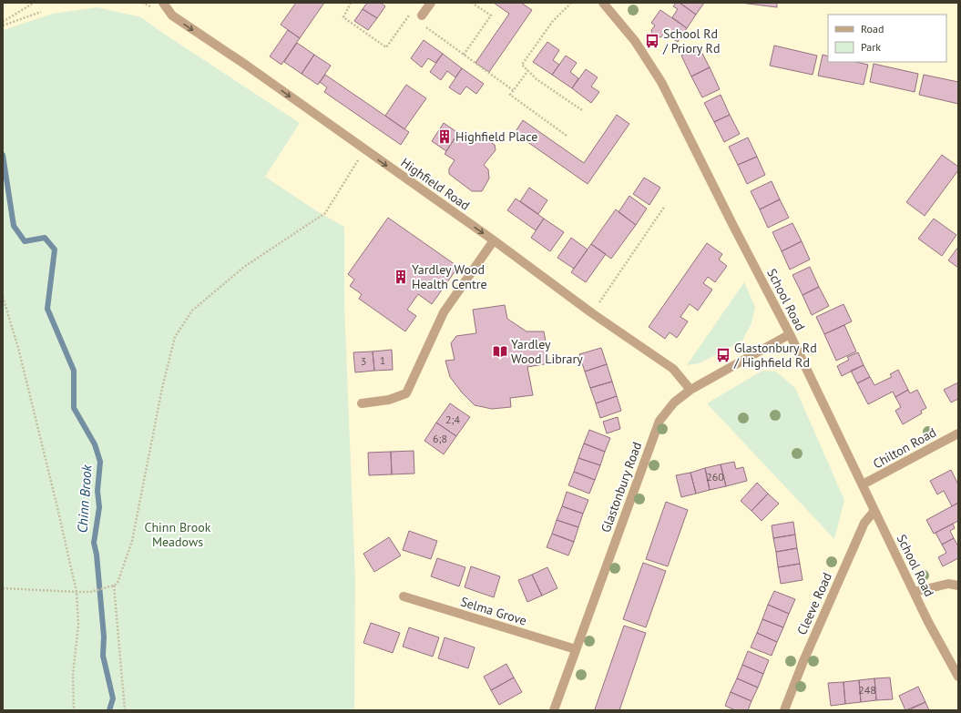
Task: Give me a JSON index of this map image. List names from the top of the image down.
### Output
{
  "streets": {
    "street": [
      "Highfield Road",
      "School Road",
      "Chilton Road",
      "Glastonbury Road",
      "Cleeve Road",
      "Selma Grove"
    ]
  },
  "crossings": [
    ["Highfield Road", "Glastonbury Road"],
    ["School Road", "Chilton Road"],
    ["School Road", "Glastonbury Road"],
    ["School Road", "Cleeve Road"],
    ["Glastonbury Road", "Selma Grove"]
  ],
  "one_way": ["Highfield Road"],
  "water": ["Chinn Brook"],
  "parks": ["Chinn Brook Meadows"],
  "places": {
    "bus stop": ["School Rd / Priory Rd", "Glastonbury Rd / Highfield Rd"],
    "building": ["Highfield Place", "Yardley Wood Health Centre"],
    "library": ["Yardley Wood Library"]
  },
  "house_numbers": [
    "1",
    "3",
    "2;4",
    "6;8",
    "260",
    "248"
  ],
  "legend": ["Road", "Park"]
}
